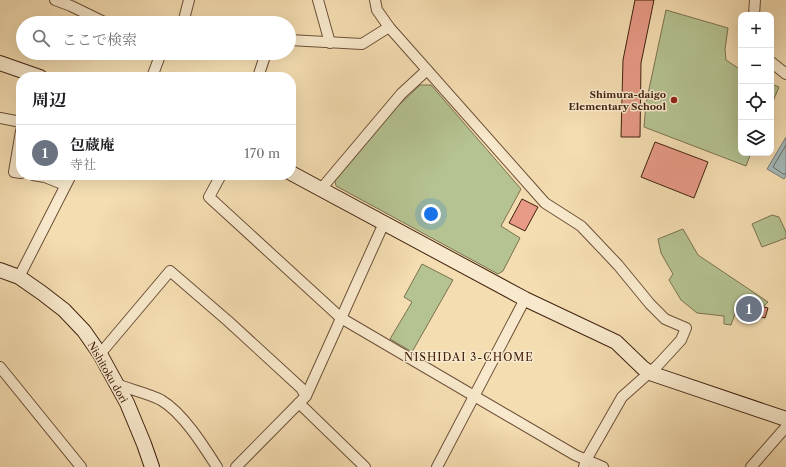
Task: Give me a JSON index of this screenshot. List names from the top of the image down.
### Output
{
  "streets": {
    "street": ["Nishitoku dori"]
  },
  "districts": ["NISHIDAI 3-CHOME"],
  "places": ["Shimura-daigo Elementary School"],
  "page": {
    "map_buttons": ["+", "−"],
    "search": "ここで検索",
    "heading": "周辺",
    "list": [
      {
        "mark": "1",
        "name": "包蔵庵",
        "note": "寺社",
        "value": "170 m"
      }
    ],
    "pins": "1"
  }
}
